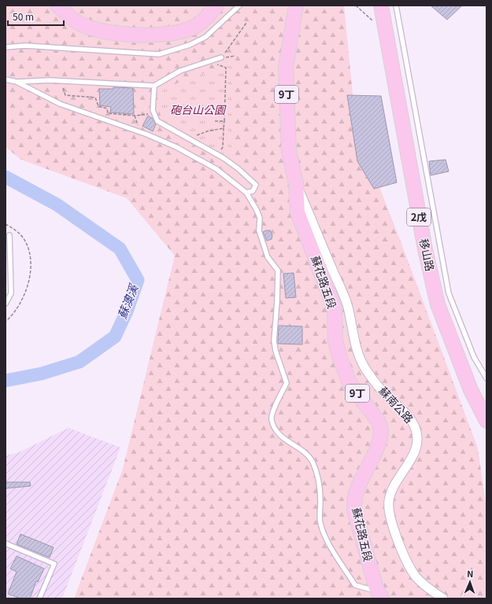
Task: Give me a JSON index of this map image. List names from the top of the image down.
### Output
{
  "streets": {
    "main road": [
      "9丁",
      "2戊",
      "移山路",
      "蘇花路五段"
    ],
    "street": ["蘇南公路"]
  },
  "crossings": [
    ["蘇花路五段", "蘇南公路"]
  ],
  "water": ["蘇澳溪"],
  "parks": ["砲台山公園"],
  "scale_bar": "50 m",
  "north": "top"
}
